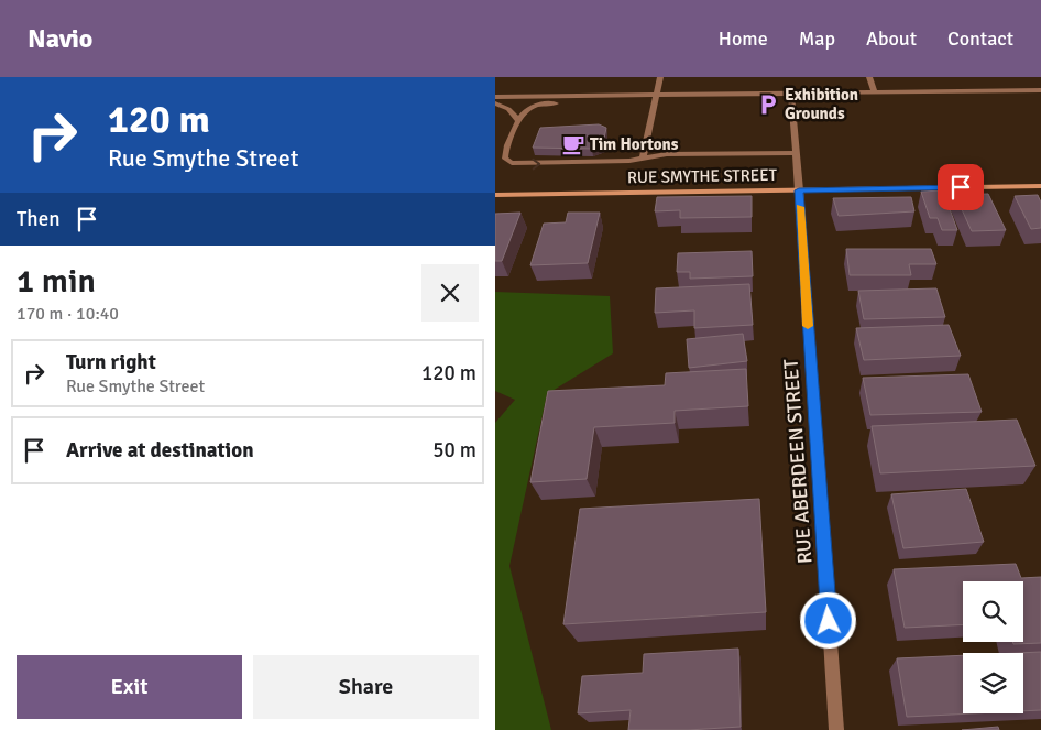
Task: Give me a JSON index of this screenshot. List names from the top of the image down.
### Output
{
  "streets": {
    "main road": ["RUE SMYTHE STREET"],
    "street": ["RUE ABERDEEN STREET"]
  },
  "crossings": [
    ["RUE SMYTHE STREET", "RUE ABERDEEN STREET"]
  ],
  "places": {
    "parking": ["Exhibition Grounds"],
    "cafe": ["Tim Hortons"]
  },
  "page": {
    "header": "Navio",
    "nav": [
      "Home",
      "Map",
      "About",
      "Contact"
    ],
    "turn": ["120 m", "Rue Smythe Street"],
    "then": "Then",
    "heading": ["1 min", "170 m · 10:40"],
    "list": [
      {
        "name": "Turn right",
        "note": "Rue Smythe Street",
        "value": "120 m"
      },
      {
        "name": "Arrive at destination",
        "value": "50 m"
      }
    ],
    "buttons": ["Exit", "Share"]
  }
}
